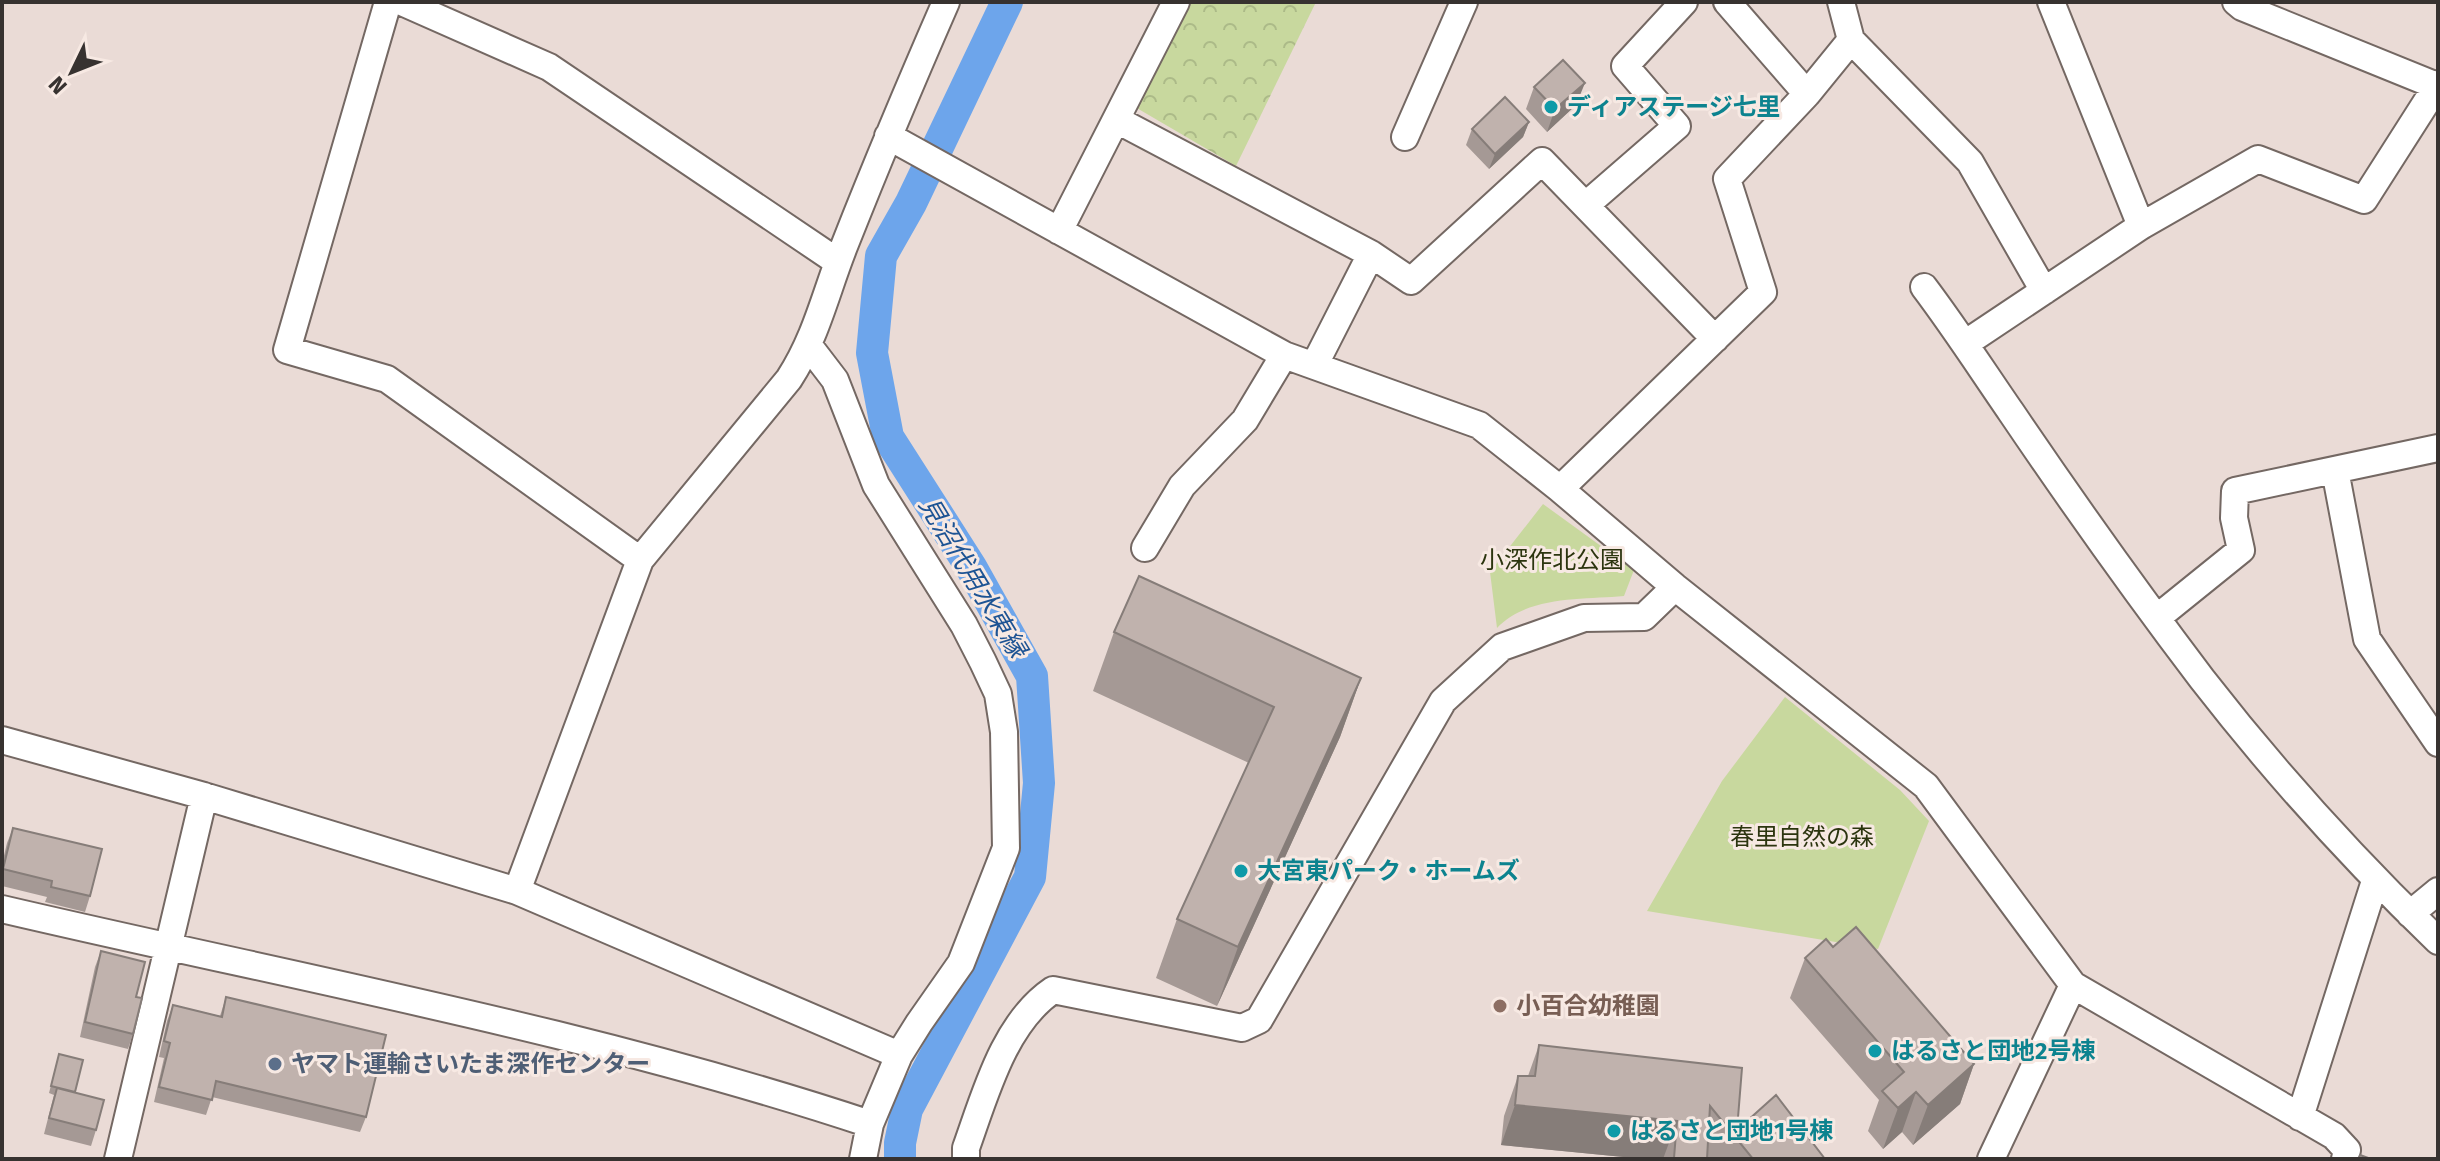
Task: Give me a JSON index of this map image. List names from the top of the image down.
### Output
{
  "water": ["見沼代用水東縁"],
  "parks": ["小深作北公園", "春里自然の森"],
  "places": [
    "ディアステージ七里",
    "大宮東パーク・ホームズ",
    "小百合幼稚園",
    "はるさと団地2号棟",
    "ヤマト運輸さいたま深作センター",
    "はるさと団地1号棟"
  ],
  "north": "bottom left"
}
